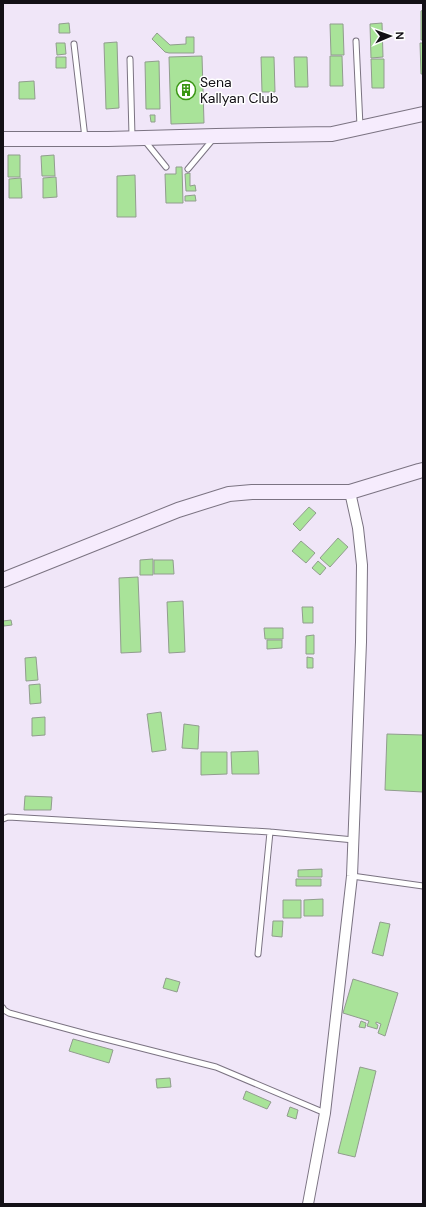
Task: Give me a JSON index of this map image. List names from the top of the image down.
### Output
{
  "places": {
    "building": ["Sena Kallyan Club"]
  },
  "north": "right"
}
